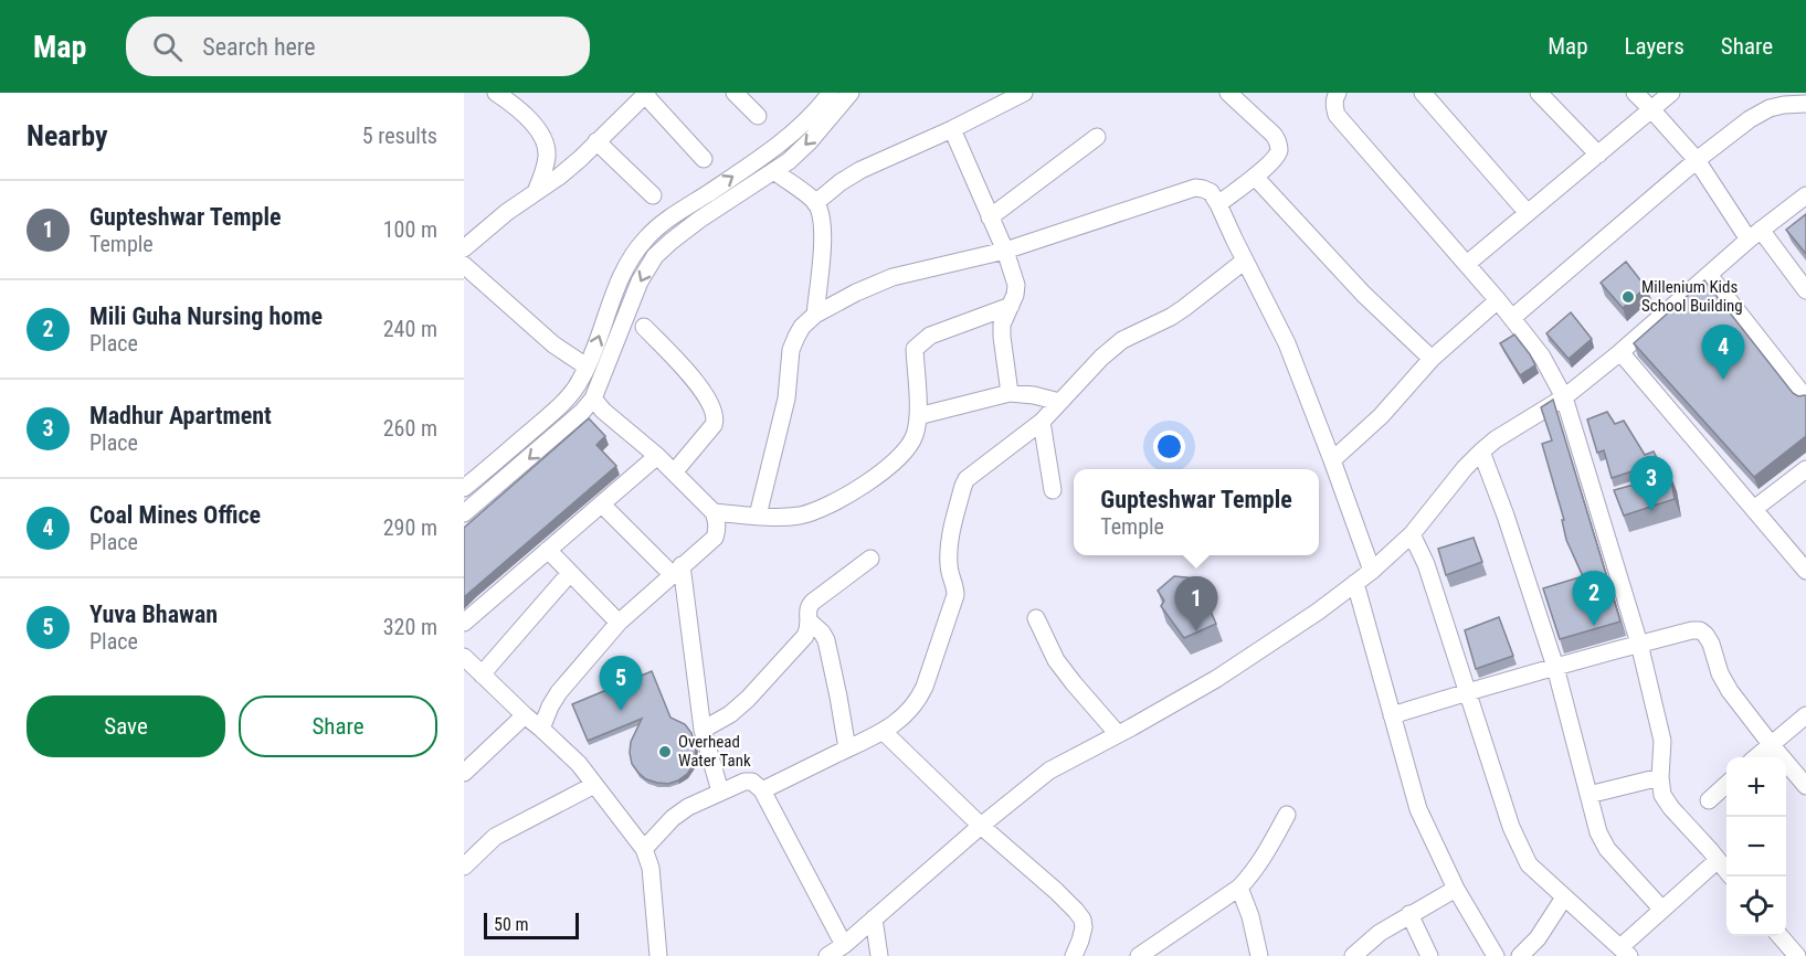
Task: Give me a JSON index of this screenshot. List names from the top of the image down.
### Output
{
  "places": ["Millenium Kids School Building", "Overhead Water Tank"],
  "scale_bar": "50 m",
  "page": {
    "header": "Map",
    "search": "Search here",
    "nav": ["Map", "Layers", "Share"],
    "heading": ["Nearby", "5 results"],
    "list": [
      {
        "mark": "1",
        "name": "Gupteshwar Temple",
        "note": "Temple",
        "value": "100 m"
      },
      {
        "mark": "2",
        "name": "Mili Guha Nursing home",
        "note": "Place",
        "value": "240 m"
      },
      {
        "mark": "3",
        "name": "Madhur Apartment",
        "note": "Place",
        "value": "260 m"
      },
      {
        "mark": "4",
        "name": "Coal Mines Office",
        "note": "Place",
        "value": "290 m"
      },
      {
        "mark": "5",
        "name": "Yuva Bhawan",
        "note": "Place",
        "value": "320 m"
      }
    ],
    "pins": [
      "4",
      "3",
      "2",
      "1",
      "5"
    ],
    "popup": ["Gupteshwar Temple", "Temple"],
    "buttons": ["Save", "Share"],
    "map_buttons": ["+", "−"],
    "scale": "50 m"
  }
}
